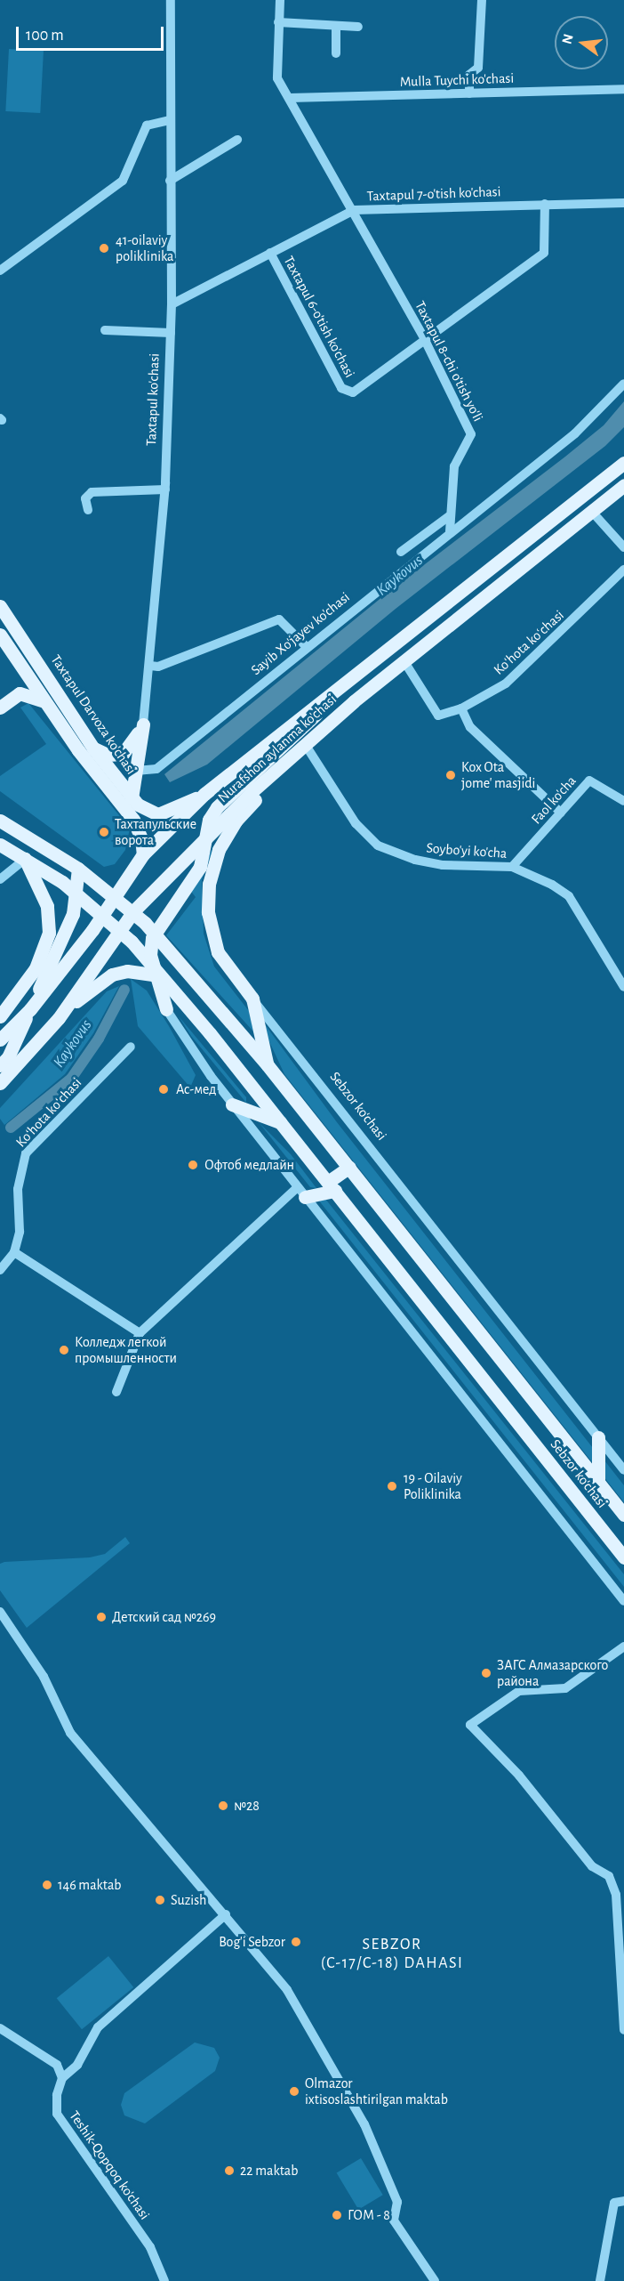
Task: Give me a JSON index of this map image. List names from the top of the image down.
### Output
{
  "streets": {
    "main road": [
      "Taxtapul ko'chasi",
      "Taxtapul Darvoza ko'chasi",
      "Nurafshon aylanma ko'chasi",
      "Sebzor ko‘chasi"
    ],
    "street": [
      "Mulla Tuychi ko'chasi",
      "Taxtapul 7-o'tish ko'chasi",
      "Taxtapul 6-o'tish ko'chasi",
      "Taxtapul 8-chi o'tish yo'li",
      "Sayib Xo'jayev ko'chasi",
      "Koʻhota koʻchasi",
      "Faol ko'cha",
      "Soybo'yi ko'cha",
      "Teshik-Qopqoq ko'chasi"
    ]
  },
  "crossings": [
    ["Mulla Tuychi ko'chasi", "Taxtapul 8-chi o'tish yo'li"],
    ["Taxtapul 7-o'tish ko'chasi", "Taxtapul 6-o'tish ko'chasi"],
    ["Taxtapul 7-o'tish ko'chasi", "Taxtapul 8-chi o'tish yo'li"],
    ["Taxtapul 7-o'tish ko'chasi", "Taxtapul ko'chasi"],
    ["Taxtapul 6-o'tish ko'chasi", "Taxtapul 8-chi o'tish yo'li"],
    ["Taxtapul 8-chi o'tish yo'li", "Sayib Xo'jayev ko'chasi"],
    ["Taxtapul ko'chasi", "Sayib Xo'jayev ko'chasi"],
    ["Taxtapul ko'chasi", "Taxtapul Darvoza ko'chasi"],
    ["Koʻhota koʻchasi", "Nurafshon aylanma ko'chasi"],
    ["Taxtapul Darvoza ko'chasi", "Nurafshon aylanma ko'chasi"],
    ["Nurafshon aylanma ko'chasi", "Soybo'yi ko'cha"],
    ["Nurafshon aylanma ko'chasi", "Sebzor ko‘chasi"],
    ["Faol ko'cha", "Soybo'yi ko'cha"],
    ["Soybo'yi ko'cha", "Sebzor ko‘chasi"]
  ],
  "districts": ["SEBZOR (C-17/C-18) DAHASI"],
  "water": ["Kaykovus"],
  "places": [
    "41-oilaviy poliklinika",
    "Kox Ota jome' masjidi",
    "Тахтапульские ворота",
    "Ас-мед",
    "Офтоб медлайн",
    "Колледж легкой промышленности",
    "19 - Oilaviy Poliklinika",
    "Детский сад №269",
    "ЗАГС Алмазарского района",
    "№28",
    "146 maktab",
    "Suzish",
    "Bog'i Sebzor",
    "Olmazor ixtisoslashtirilgan maktab",
    "22 maktab",
    "ГОМ - 8"
  ],
  "scale_bar": "100 m",
  "north": "left"
}
